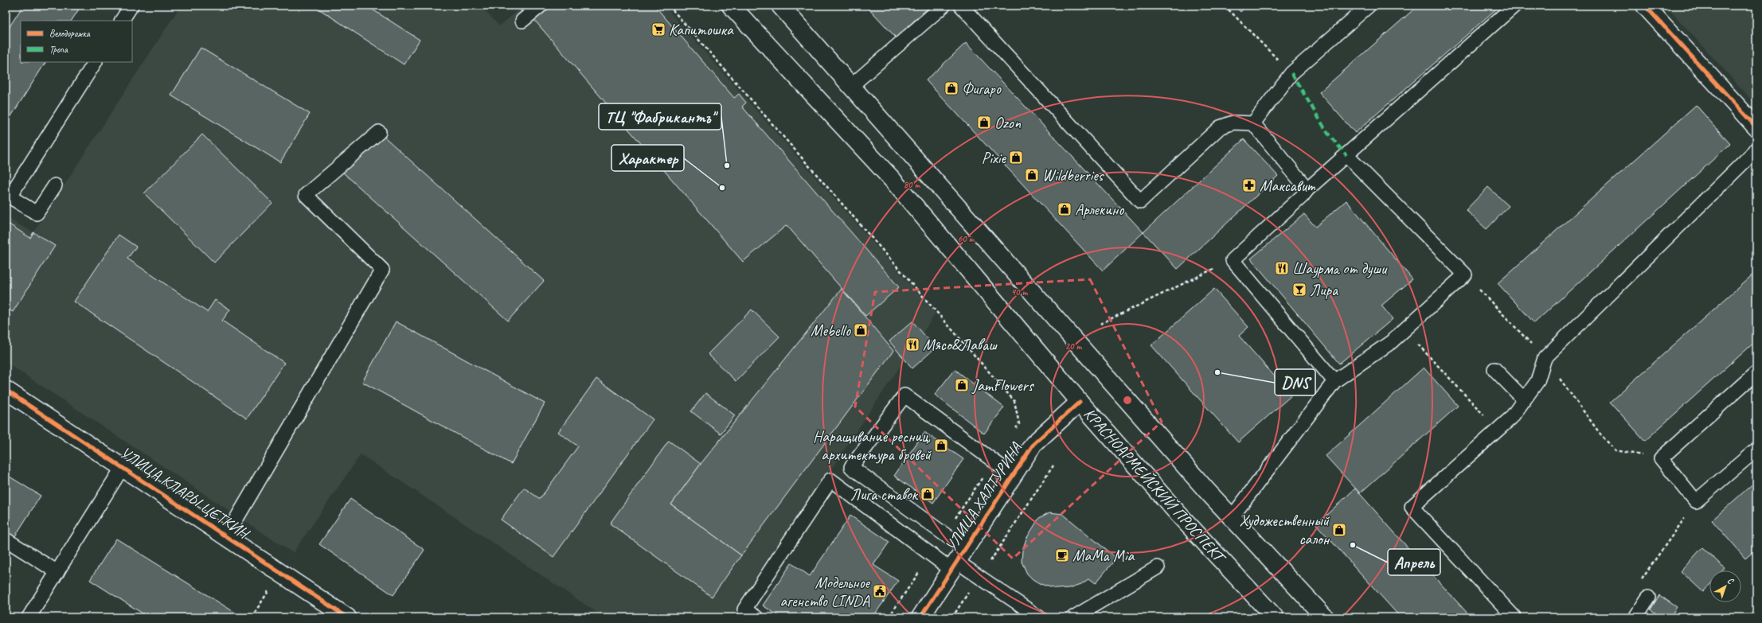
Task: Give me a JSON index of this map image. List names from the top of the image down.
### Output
{
  "streets": {
    "main road": ["КРАСНОАРМЕЙСКИЙ ПРОСПЕКТ", "УЛИЦА КЛАРЫ ЦЕТКИН", "УЛИЦА ХАЛТУРИНА"]
  },
  "crossings": [
    ["КРАСНОАРМЕЙСКИЙ ПРОСПЕКТ", "УЛИЦА ХАЛТУРИНА"]
  ],
  "places": {
    "supermarket": ["Капитошка"],
    "shop": [
      "Фигаро",
      "Ozon",
      "Pixie",
      "Wildberries",
      "Арлекино",
      "Mebello",
      "JamFlowers",
      "Наращивание ресниц, архитектура бровей",
      "Лига ставок",
      "Художественный салон"
    ],
    "other": [
      "ТЦ \"Фабрикантъ\"",
      "Характер",
      "DNS",
      "Апрель"
    ],
    "pharmacy": ["Максавит"],
    "restaurant": ["Шаурма от души", "Мясо&Лаваш"],
    "bar": ["Лира"],
    "cafe": ["MaMa Mia"],
    "public building": ["Модельное агенство LINDA"]
  },
  "legend": ["Велодорожка", "Тропа"],
  "north": "top right",
  "rings": [
    "80 m",
    "60 m",
    "40 m",
    "20 m"
  ]
}
